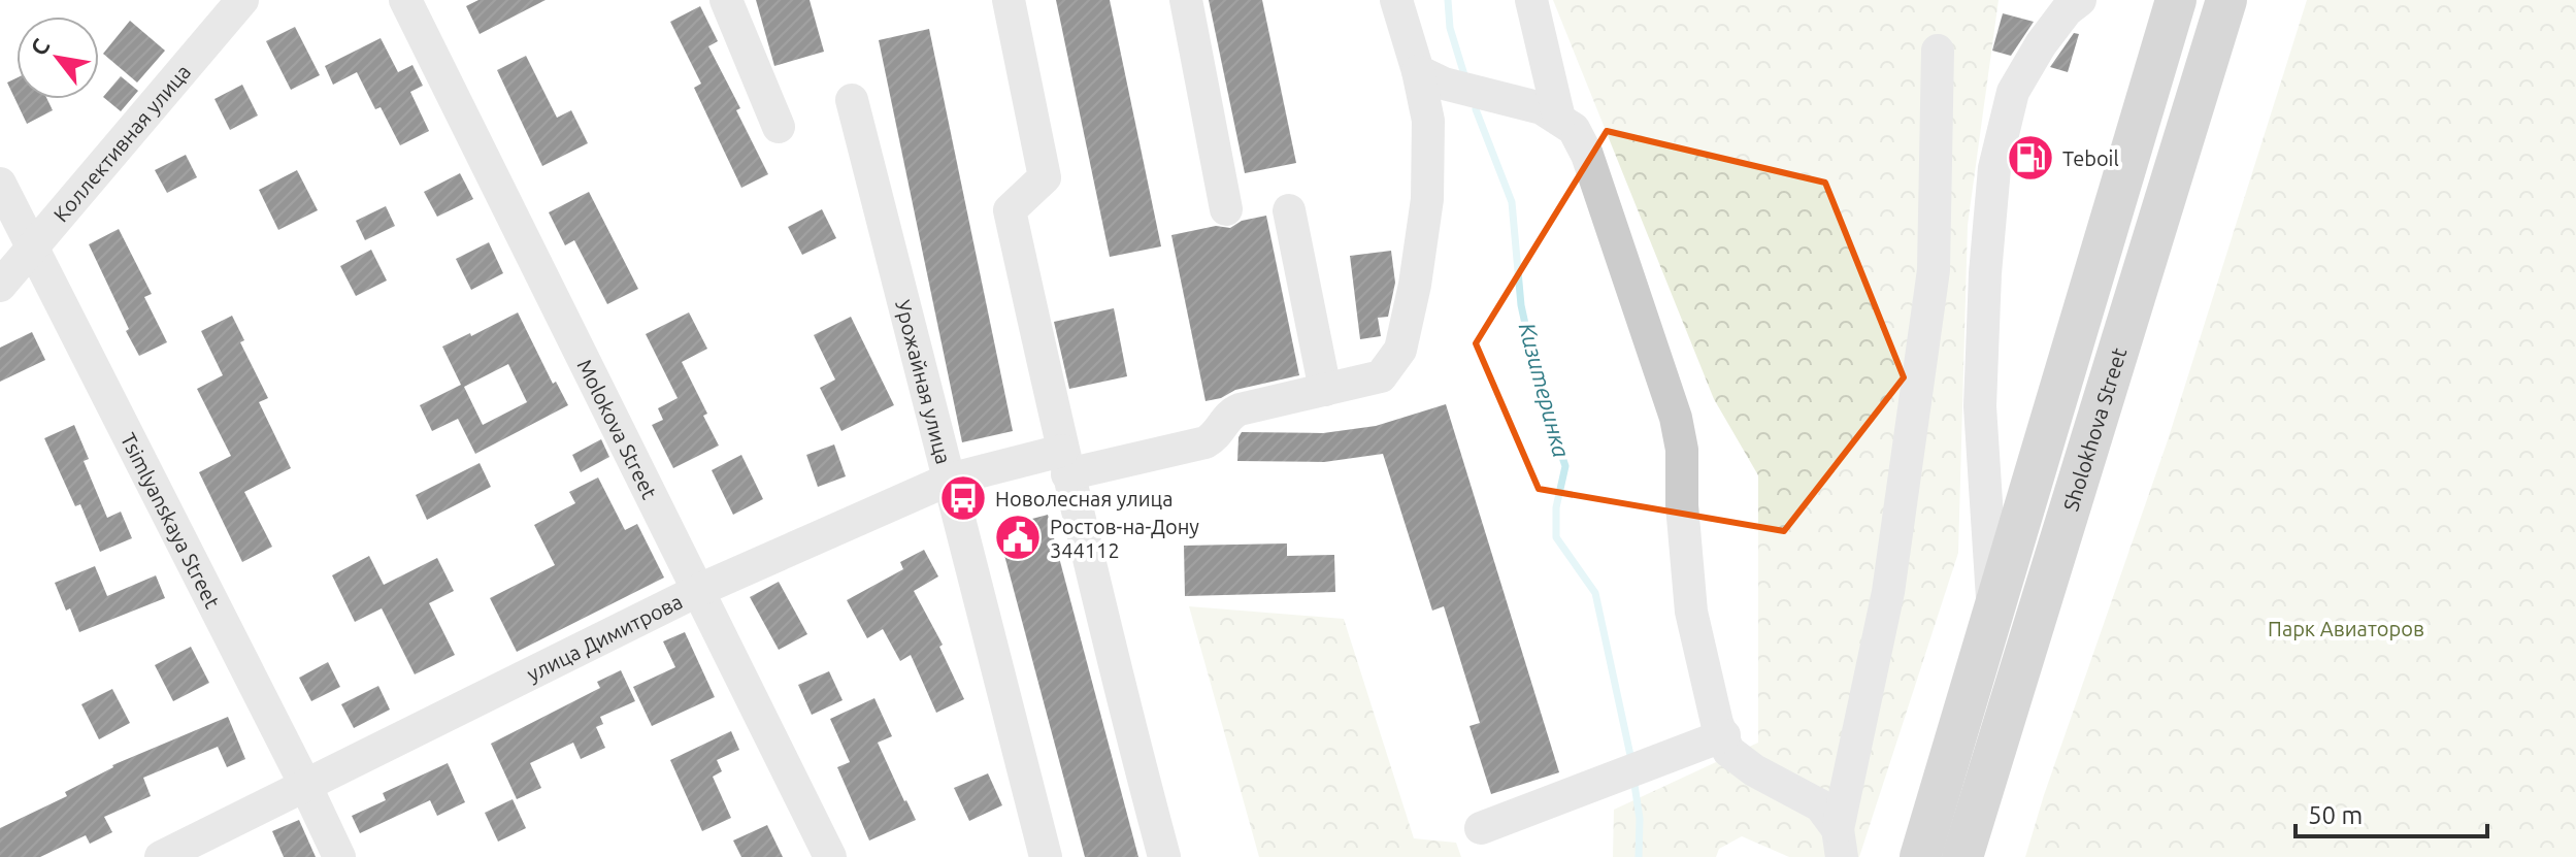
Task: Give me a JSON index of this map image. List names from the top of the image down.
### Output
{
  "streets": {
    "main road": ["Sholokhova Street"],
    "street": [
      "Коллективная улица",
      "Урожайная улица",
      "Molokova Street",
      "Tsimlyanskaya Street",
      "улица Димитрова"
    ]
  },
  "crossings": [
    ["Коллективная улица", "Tsimlyanskaya Street"],
    ["Урожайная улица", "улица Димитрова"],
    ["Molokova Street", "улица Димитрова"],
    ["Tsimlyanskaya Street", "улица Димитрова"]
  ],
  "water": ["Кизитеринка"],
  "parks": ["Парк Авиаторов"],
  "places": {
    "fuel station": ["Teboil"],
    "bus stop": ["Новолесная улица"],
    "public building": ["Ростов-на-Дону 344112"]
  },
  "scale_bar": "50 m",
  "north": "top left"
}
